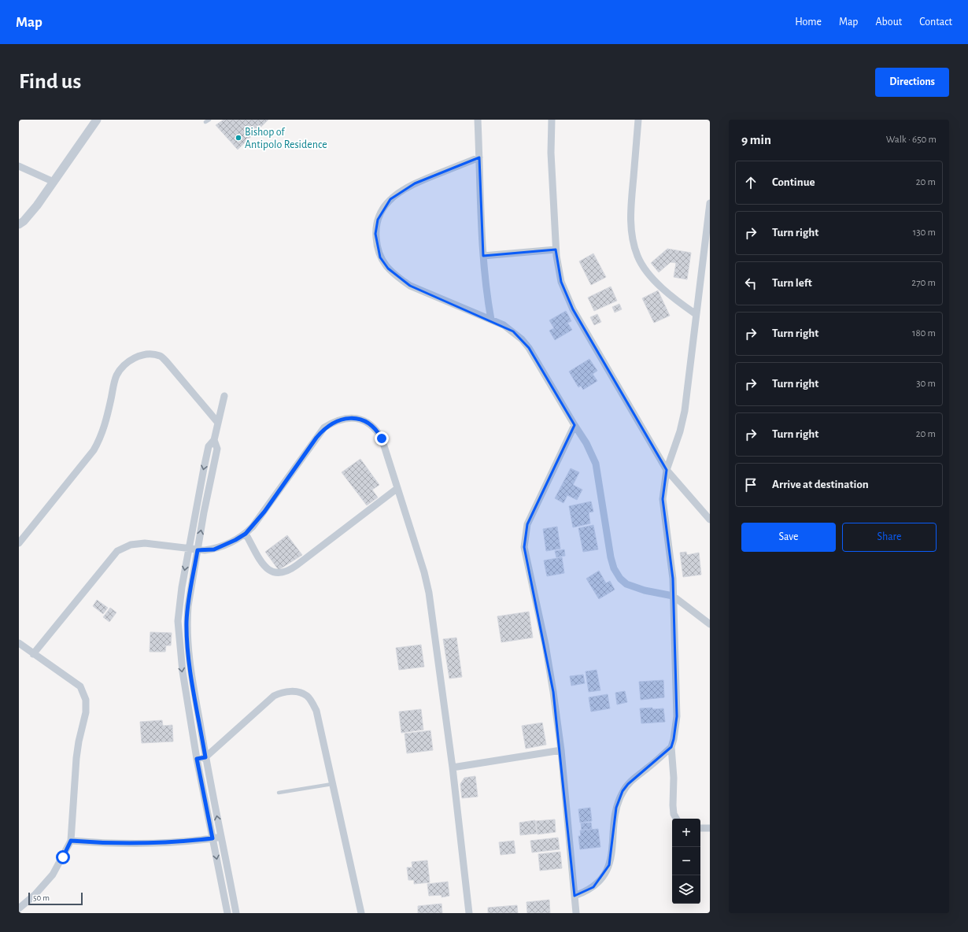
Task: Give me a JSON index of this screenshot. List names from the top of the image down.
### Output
{
  "places": ["Bishop of Antipolo Residence"],
  "scale_bar": "50 m",
  "page": {
    "header": "Map",
    "nav": [
      "Home",
      "Map",
      "About",
      "Contact"
    ],
    "buttons": [
      "Directions",
      ["Save", "Share"]
    ],
    "title": "Find us",
    "heading": ["9 min", "Walk · 650 m"],
    "list": [
      ["Continue", "20 m"],
      ["Turn right", "130 m"],
      ["Turn left", "270 m"],
      ["Turn right", "180 m"],
      ["Turn right", "30 m"],
      ["Turn right", "20 m"],
      "Arrive at destination"
    ],
    "map_buttons": ["+", "−"],
    "scale": "50 m"
  }
}
